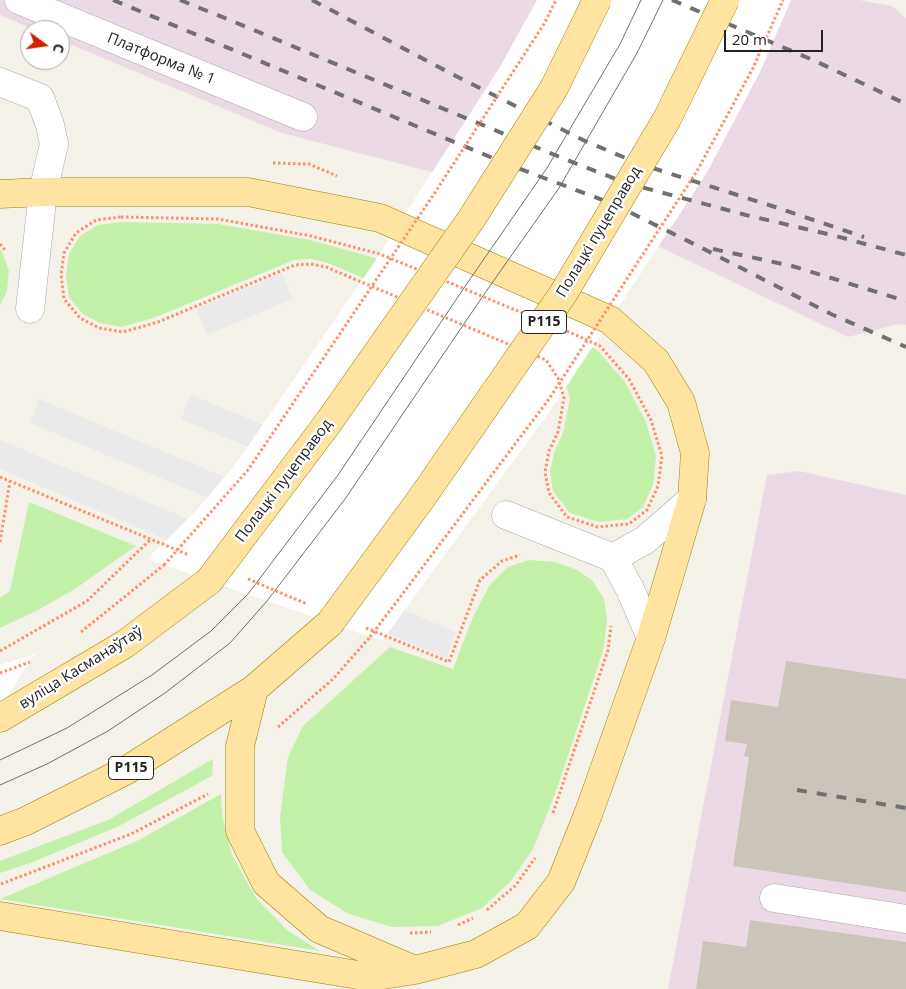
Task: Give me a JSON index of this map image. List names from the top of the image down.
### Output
{
  "streets": {
    "main road": ["Полацкі пуцеправод", "Р115", "вуліца Касманаўтаў"],
    "street": ["Платформа № 1"]
  },
  "crossings": [
    ["Полацкі пуцеправод", "Р115"],
    ["Полацкі пуцеправод", "вуліца Касманаўтаў"]
  ],
  "scale_bar": "20 m",
  "north": "right"
}
